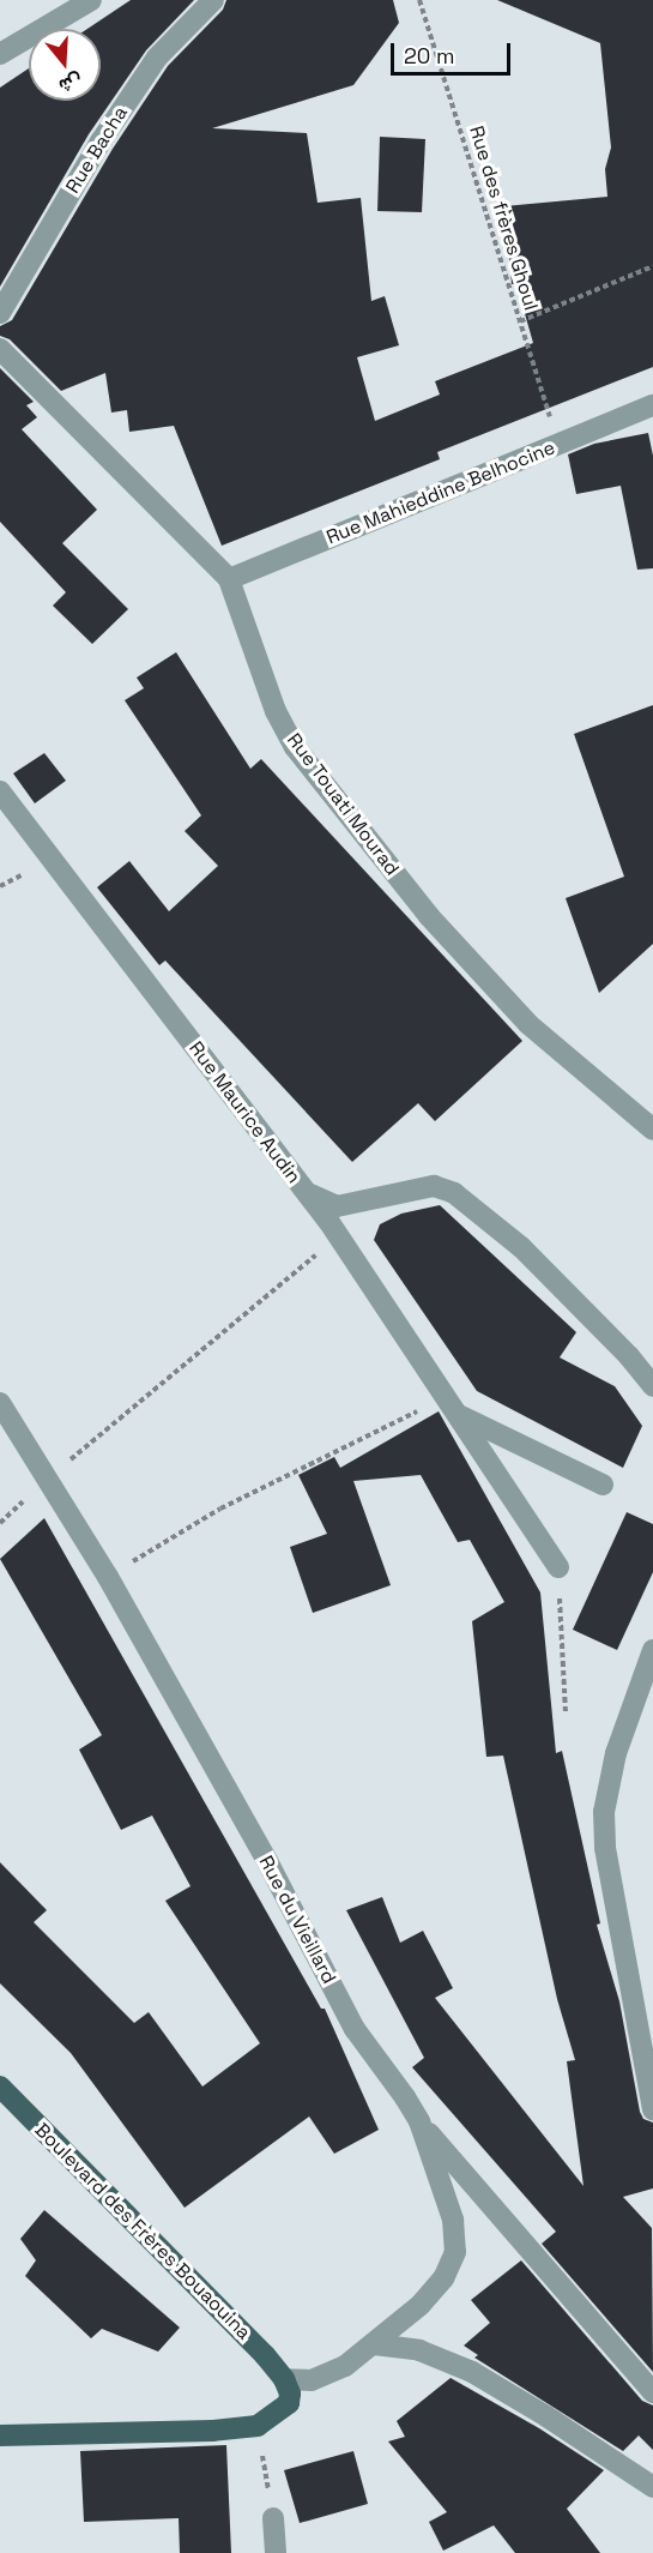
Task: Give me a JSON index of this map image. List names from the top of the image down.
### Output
{
  "streets": {
    "main road": ["Boulevard des Frères Bouaouina"],
    "street": [
      "Rue Bacha",
      "Rue Mahieddine Belhocine",
      "Rue Touati Mourad",
      "Rue Maurice Audin",
      "Rue du Vieillard"
    ],
    "path": ["Rue des frères Ghoul"]
  },
  "crossings": [
    ["Rue des frères Ghoul", "Rue Mahieddine Belhocine"],
    ["Rue Mahieddine Belhocine", "Rue Touati Mourad"],
    ["Rue du Vieillard", "Boulevard des Frères Bouaouina"]
  ],
  "scale_bar": "20 m",
  "north": "bottom"
}
